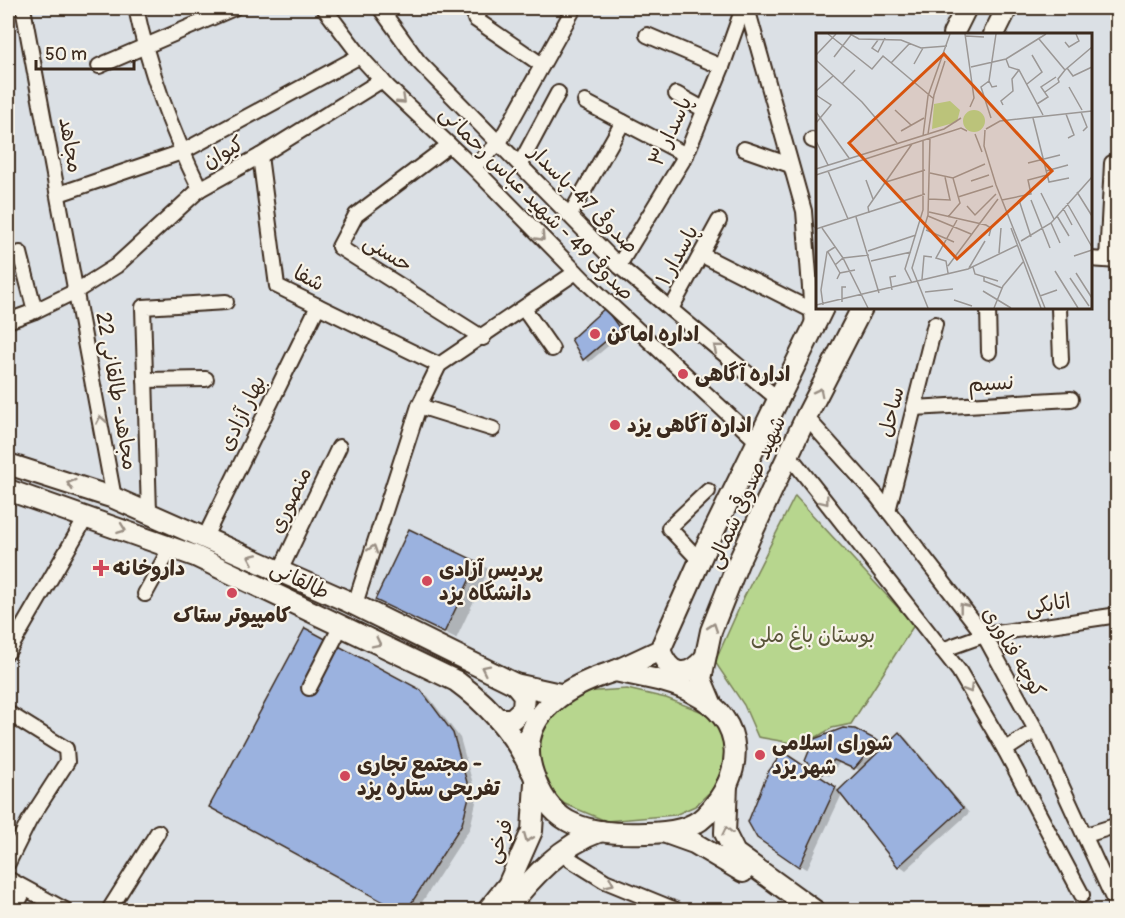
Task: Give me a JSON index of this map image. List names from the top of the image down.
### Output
{
  "streets": {
    "main road": ["شهید صدوقی شمالی", "طالقانی", "فرخی"],
    "street": [
      "پاسدار ۳",
      "مجاهد",
      "کیوان",
      "صدوقی 47-پاسدار",
      "صدوقی 49 - شهید عباس رحمانی",
      "حسنی",
      "پاسدار ۱",
      "شفا",
      "نسیم",
      "مجاهد- طالقانی 22",
      "ساحل",
      "بهار آزادی",
      "منصوری",
      "اتابکی",
      "کوچه فناوری"
    ]
  },
  "crossings": [
    ["پاسدار ۳", "صدوقی 47-پاسدار"],
    ["مجاهد", "مجاهد- طالقانی 22"],
    ["کیوان", "صدوقی 49 - شهید عباس رحمانی"],
    ["کیوان", "شفا"],
    ["صدوقی 47-پاسدار", "پاسدار ۱"],
    ["صدوقی 47-پاسدار", "شهید صدوقی شمالی"],
    ["صدوقی 49 - شهید عباس رحمانی", "حسنی"],
    ["صدوقی 49 - شهید عباس رحمانی", "شهید صدوقی شمالی"],
    ["شفا", "بهار آزادی"],
    ["نسیم", "ساحل"],
    ["مجاهد- طالقانی 22", "طالقانی"],
    ["ساحل", "کوچه فناوری"],
    ["بهار آزادی", "طالقانی"],
    ["شهید صدوقی شمالی", "طالقانی"],
    ["شهید صدوقی شمالی", "کوچه فناوری"],
    ["شهید صدوقی شمالی", "فرخی"],
    ["منصوری", "طالقانی"],
    ["طالقانی", "فرخی"],
    ["اتابکی", "کوچه فناوری"]
  ],
  "one_way": ["صدوقی 49 - شهید عباس رحمانی"],
  "parks": ["بوستان باغ ملی"],
  "places": {
    "other": [
      "اداره اماکن",
      "اداره آگاهی",
      "اداره آگاهی یزد",
      "پردیس آزادی دانشگاه یزد",
      "کامپیوتر ستاک",
      "شورای اسلامی شهر یزد",
      "مجتمع تجاری - تفریحی ستاره یزد"
    ],
    "health": ["داروخانه"]
  },
  "scale_bar": "50 m"
}
